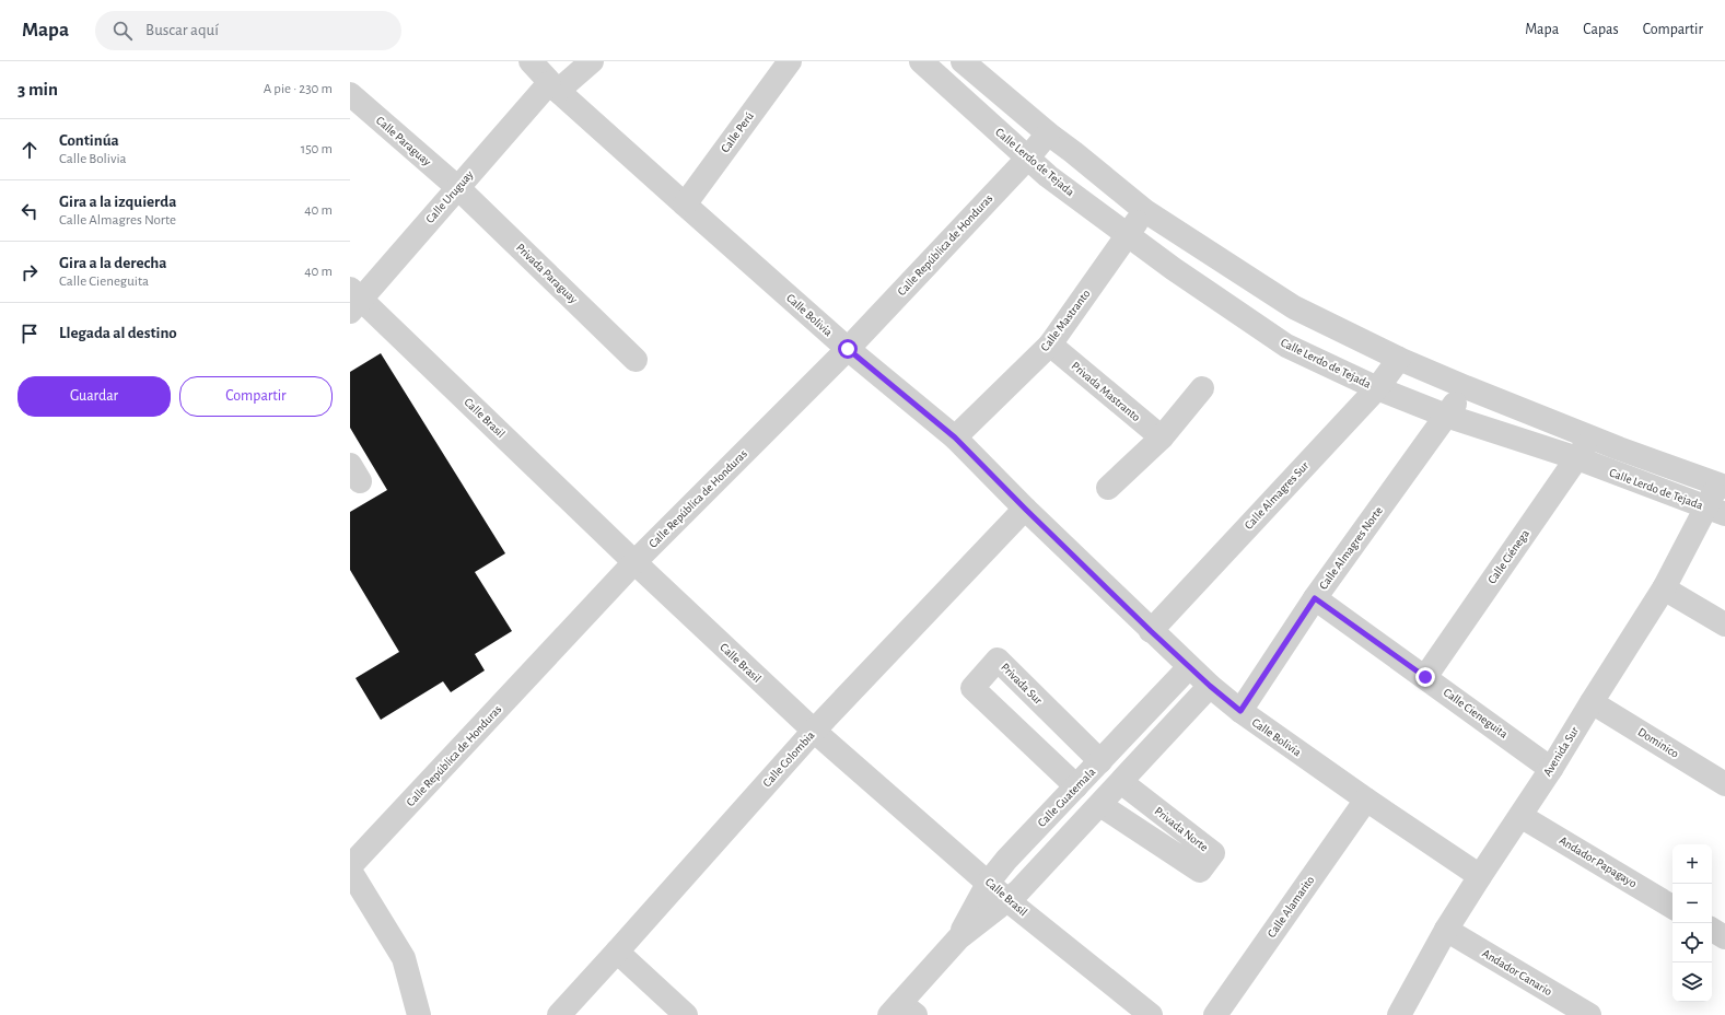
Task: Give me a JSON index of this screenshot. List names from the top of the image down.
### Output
{
  "streets": {
    "street": [
      "Calle Perú",
      "Calle Paraguay",
      "Calle Lerdo de Tejada",
      "Calle Uruguay",
      "Calle República de Honduras",
      "Privada Paraguay",
      "Calle Bolivia",
      "Calle Mastranto",
      "Privada Mastranto",
      "Calle Brasil",
      "Calle Almagres Sur",
      "Calle Almagres Norte",
      "Calle Ciénega",
      "Privada Sur",
      "Calle Cieneguita",
      "Dominico",
      "Avenida Sur",
      "Calle Colombia",
      "Calle Guatemala",
      "Privada Norte",
      "Andador Papagayo",
      "Calle Alamarito",
      "Andador Canario"
    ]
  },
  "crossings": [
    ["Calle Perú", "Calle Bolivia"],
    ["Calle Paraguay", "Calle Uruguay"],
    ["Calle Paraguay", "Privada Paraguay"],
    ["Calle Lerdo de Tejada", "Calle República de Honduras"],
    ["Calle Lerdo de Tejada", "Calle Mastranto"],
    ["Calle Lerdo de Tejada", "Calle Almagres Sur"],
    ["Calle Lerdo de Tejada", "Calle Almagres Norte"],
    ["Calle Lerdo de Tejada", "Calle Ciénega"],
    ["Calle Lerdo de Tejada", "Avenida Sur"],
    ["Calle Uruguay", "Privada Paraguay"],
    ["Calle Uruguay", "Calle Bolivia"],
    ["Calle Uruguay", "Calle Brasil"],
    ["Calle República de Honduras", "Calle Bolivia"],
    ["Calle República de Honduras", "Calle Brasil"],
    ["Calle Bolivia", "Calle Mastranto"],
    ["Calle Bolivia", "Calle Almagres Sur"],
    ["Calle Bolivia", "Calle Almagres Norte"],
    ["Calle Bolivia", "Avenida Sur"],
    ["Calle Bolivia", "Calle Colombia"],
    ["Calle Bolivia", "Calle Guatemala"],
    ["Calle Bolivia", "Calle Alamarito"],
    ["Calle Mastranto", "Privada Mastranto"],
    ["Calle Brasil", "Calle Colombia"],
    ["Calle Brasil", "Calle Guatemala"],
    ["Calle Almagres Norte", "Calle Cieneguita"],
    ["Calle Ciénega", "Calle Cieneguita"],
    ["Privada Sur", "Calle Guatemala"],
    ["Calle Cieneguita", "Avenida Sur"],
    ["Dominico", "Avenida Sur"],
    ["Avenida Sur", "Andador Papagayo"],
    ["Avenida Sur", "Andador Canario"],
    ["Calle Guatemala", "Privada Norte"]
  ],
  "page": {
    "header": "Mapa",
    "search": "Buscar aquí",
    "nav": ["Mapa", "Capas", "Compartir"],
    "heading": ["3 min", "A pie · 230 m"],
    "list": [
      ["Continúa", "Calle Bolivia", "150 m"],
      ["Gira a la izquierda", "Calle Almagres Norte", "40 m"],
      ["Gira a la derecha", "Calle Cieneguita", "40 m"],
      "Llegada al destino"
    ],
    "buttons": ["Guardar", "Compartir"],
    "map_buttons": ["+", "−"]
  }
}
